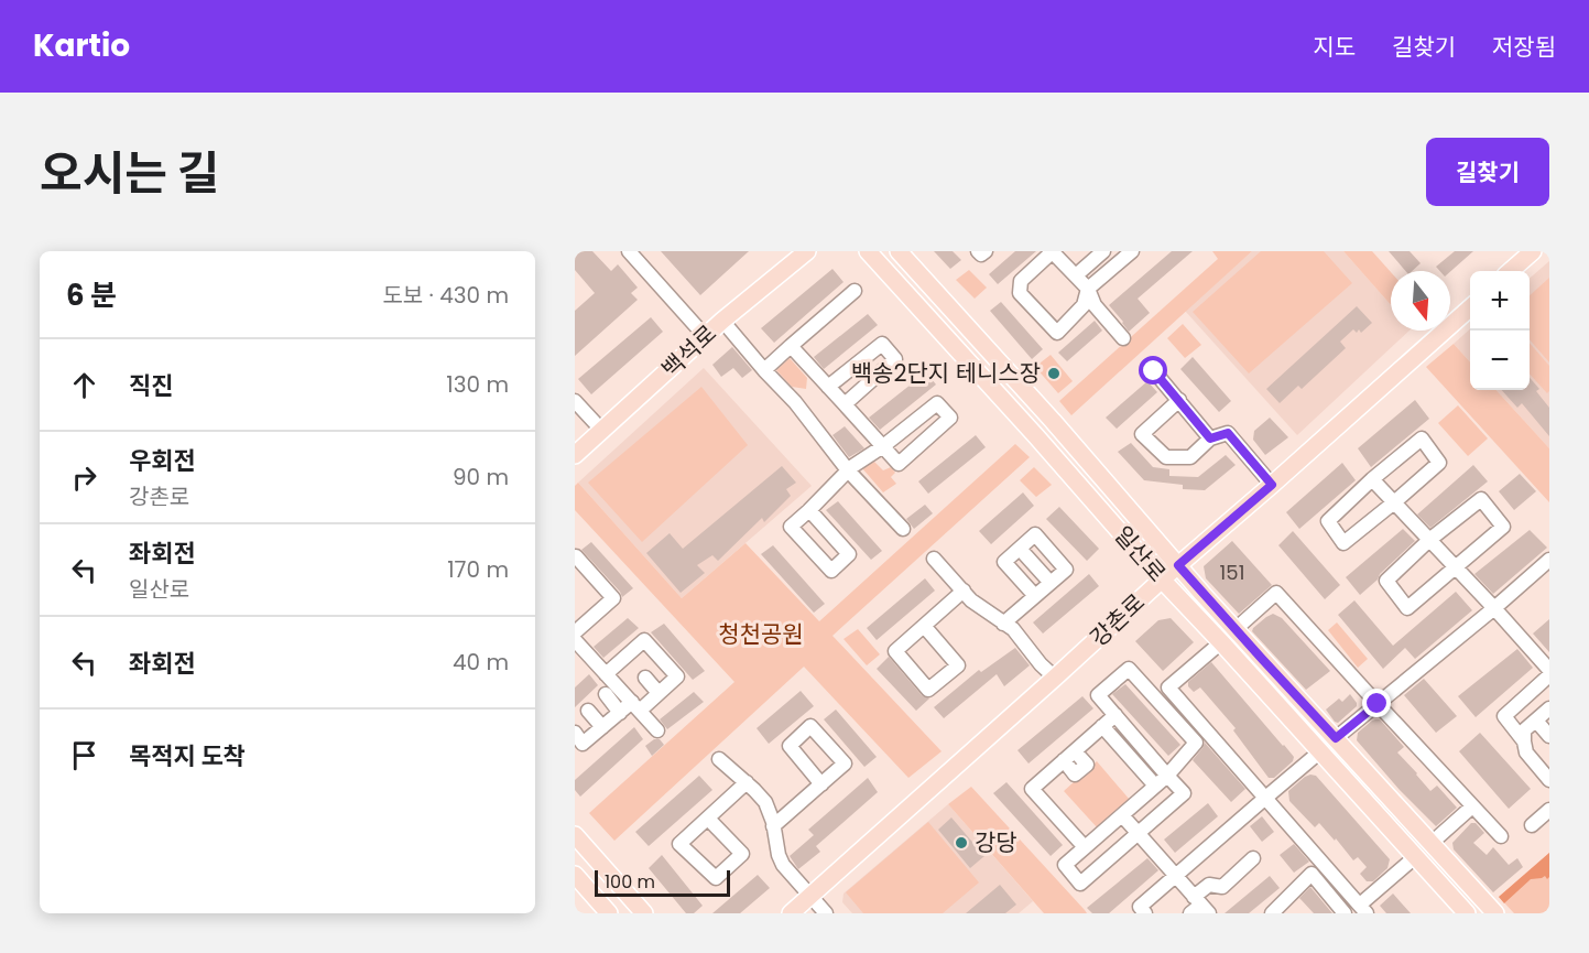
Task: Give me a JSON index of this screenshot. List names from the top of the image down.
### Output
{
  "streets": {
    "main road": ["백석로", "일산로", "강촌로"]
  },
  "crossings": [
    ["일산로", "강촌로"]
  ],
  "parks": ["청천공원"],
  "places": ["백송2단지 테니스장", "강당"],
  "house_numbers": ["151"],
  "scale_bar": "100 m",
  "north": "bottom",
  "page": {
    "header": "Kartio",
    "nav": ["지도", "길찾기", "저장됨"],
    "title": "오시는 길",
    "buttons": "길찾기",
    "heading": ["6 분", "도보 · 430 m"],
    "map_buttons": ["+", "−"],
    "list": [
      ["직진", "130 m"],
      ["우회전", "강촌로", "90 m"],
      ["좌회전", "일산로", "170 m"],
      ["좌회전", "40 m"],
      "목적지 도착"
    ],
    "scale": "100 m"
  }
}
